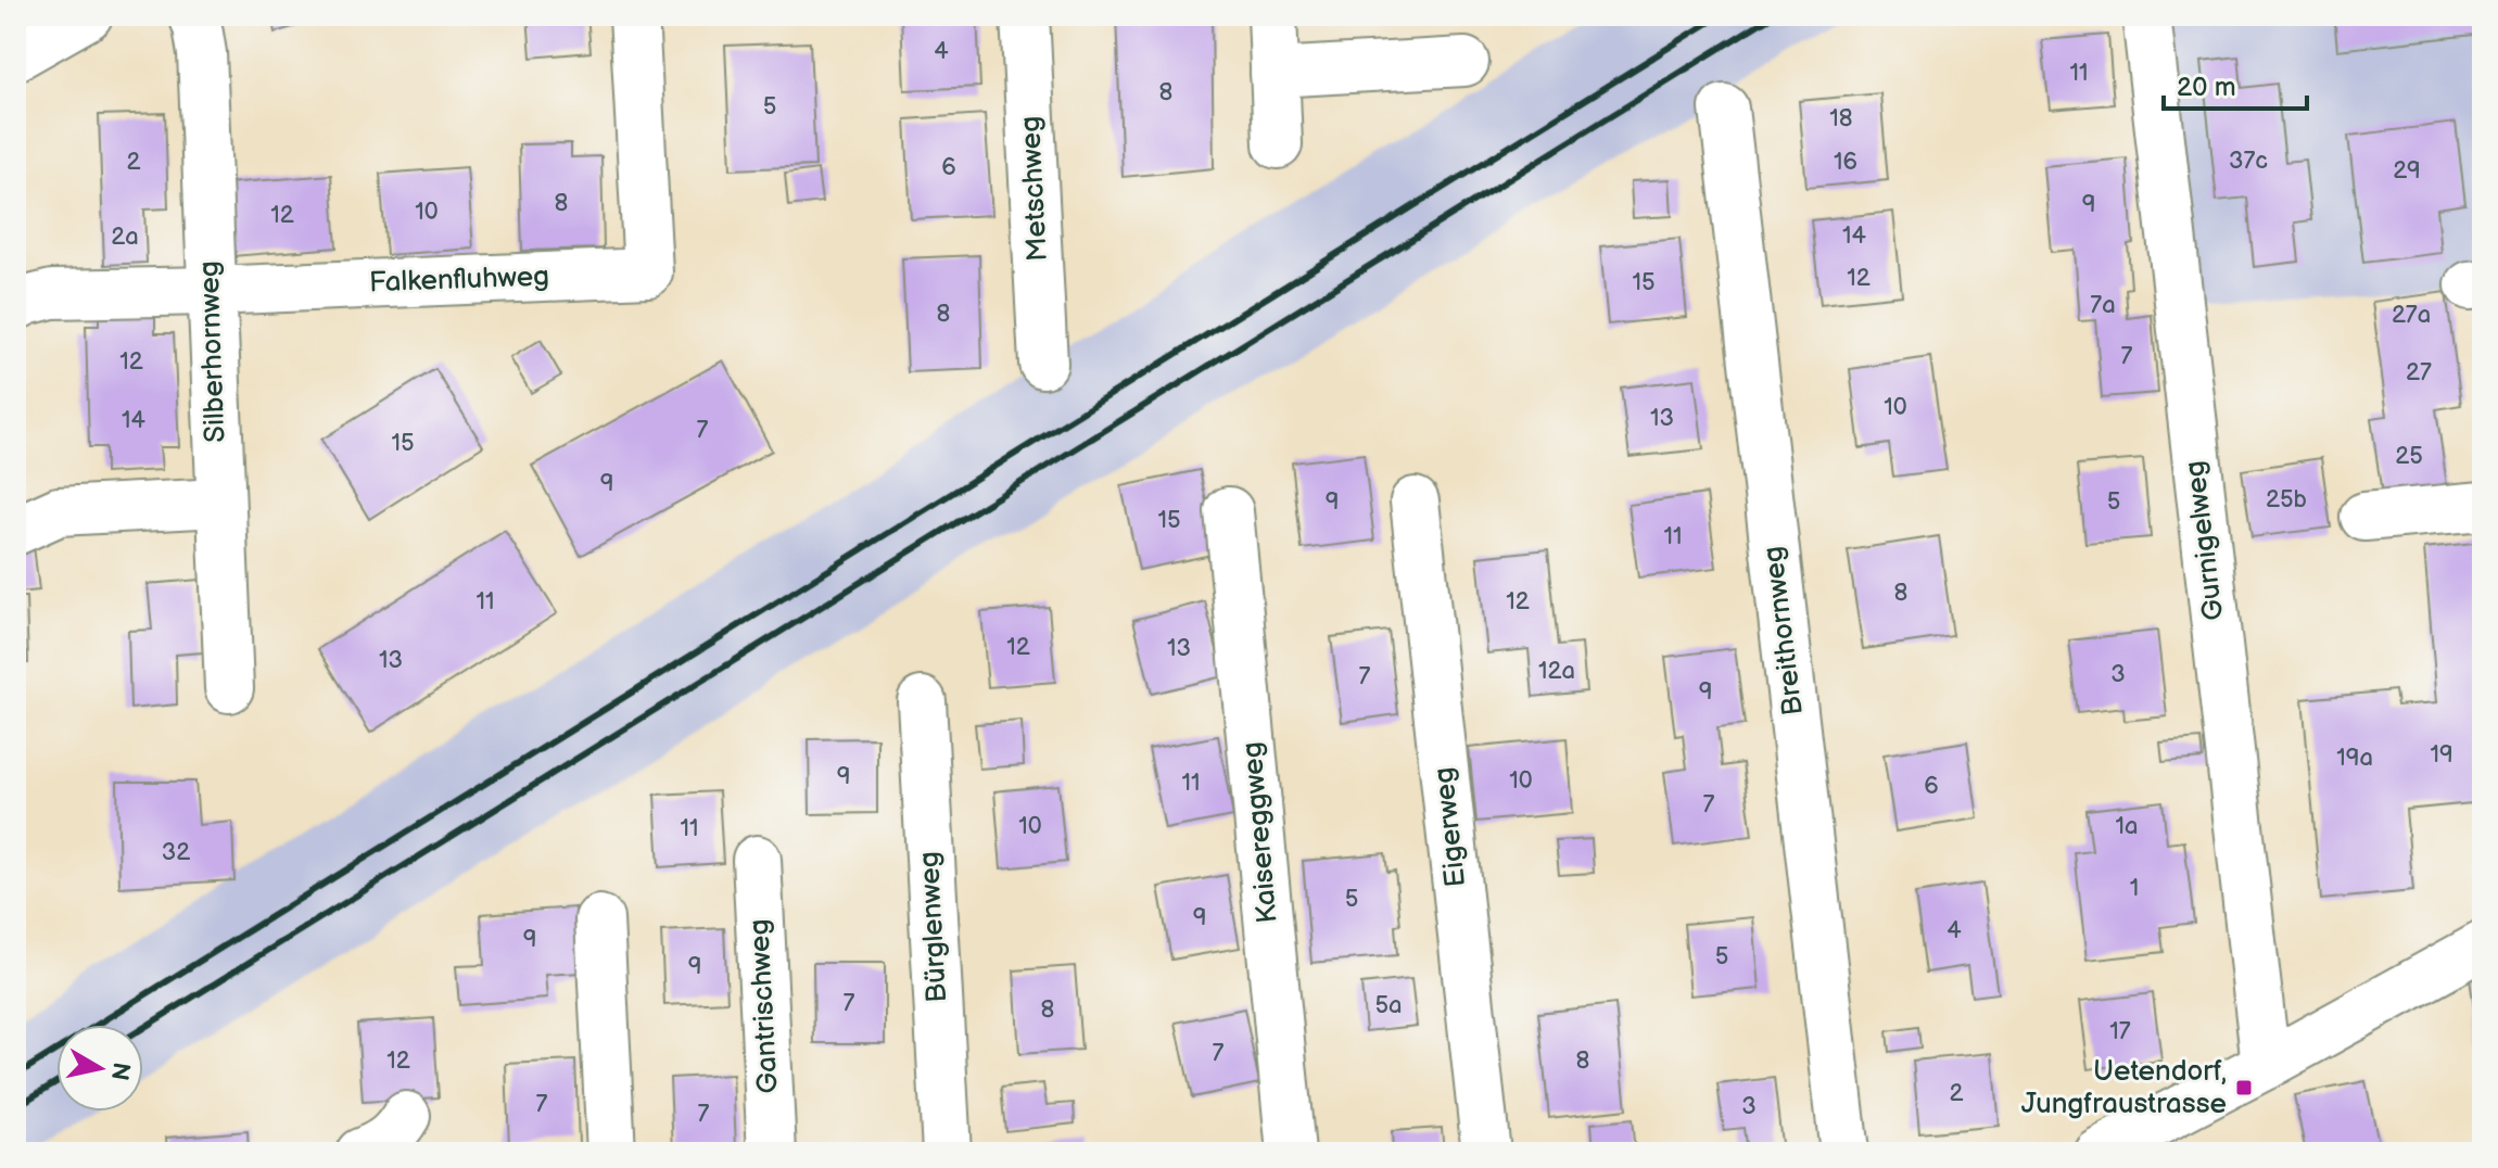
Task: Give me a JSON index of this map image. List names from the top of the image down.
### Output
{
  "streets": {
    "street": [
      "Metschweg",
      "Falkenfluhweg",
      "Silberhornweg",
      "Gurnigelweg",
      "Breithornweg",
      "Eigerweg",
      "Kaisereggweg",
      "Bürglenweg",
      "Gantrischweg"
    ]
  },
  "crossings": [
    ["Falkenfluhweg", "Silberhornweg"]
  ],
  "places": {
    "transit": ["Uetendorf, Jungfraustrasse"]
  },
  "house_numbers": [
    "4",
    "11",
    "8",
    "5",
    "18",
    "37c",
    "2",
    "16",
    "6",
    "29",
    "8",
    "9",
    "10",
    "12",
    "14",
    "2a",
    "12",
    "15",
    "7a",
    "8",
    "27a",
    "7",
    "12",
    "27",
    "10",
    "13",
    "14",
    "7",
    "15",
    "25",
    "9",
    "25b",
    "9",
    "5",
    "15",
    "11",
    "8",
    "11",
    "12",
    "12",
    "13",
    "13",
    "12a",
    "3",
    "7",
    "9",
    "19",
    "19a",
    "9",
    "10",
    "11",
    "6",
    "7",
    "10",
    "1a",
    "11",
    "32",
    "1",
    "5",
    "9",
    "4",
    "9",
    "5",
    "9",
    "7",
    "5a",
    "8",
    "17",
    "7",
    "12",
    "8",
    "2",
    "7",
    "3",
    "7"
  ],
  "scale_bar": "20 m",
  "north": "right"
}
